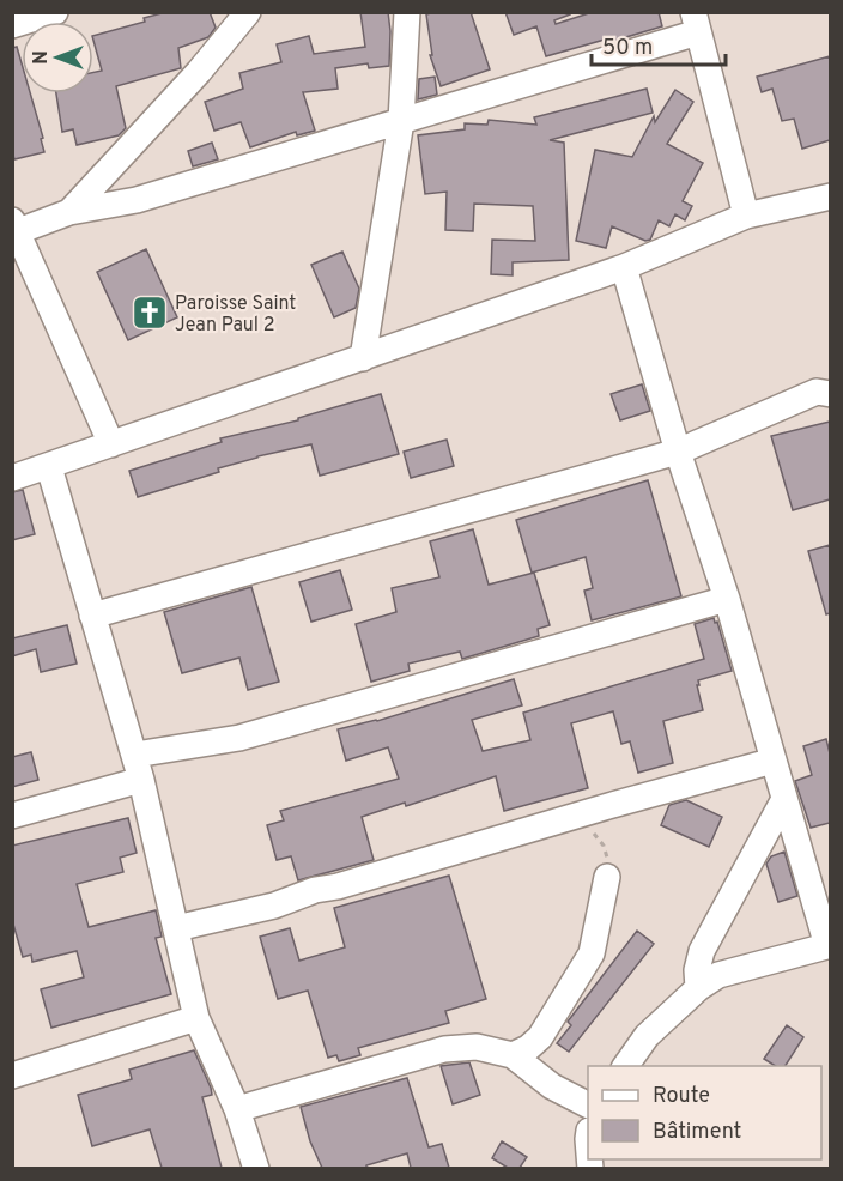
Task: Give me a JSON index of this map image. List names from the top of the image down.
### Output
{
  "places": {
    "church": ["Paroisse Saint Jean Paul 2"]
  },
  "legend": ["Route", "Bâtiment"],
  "scale_bar": "50 m",
  "north": "left"
}
